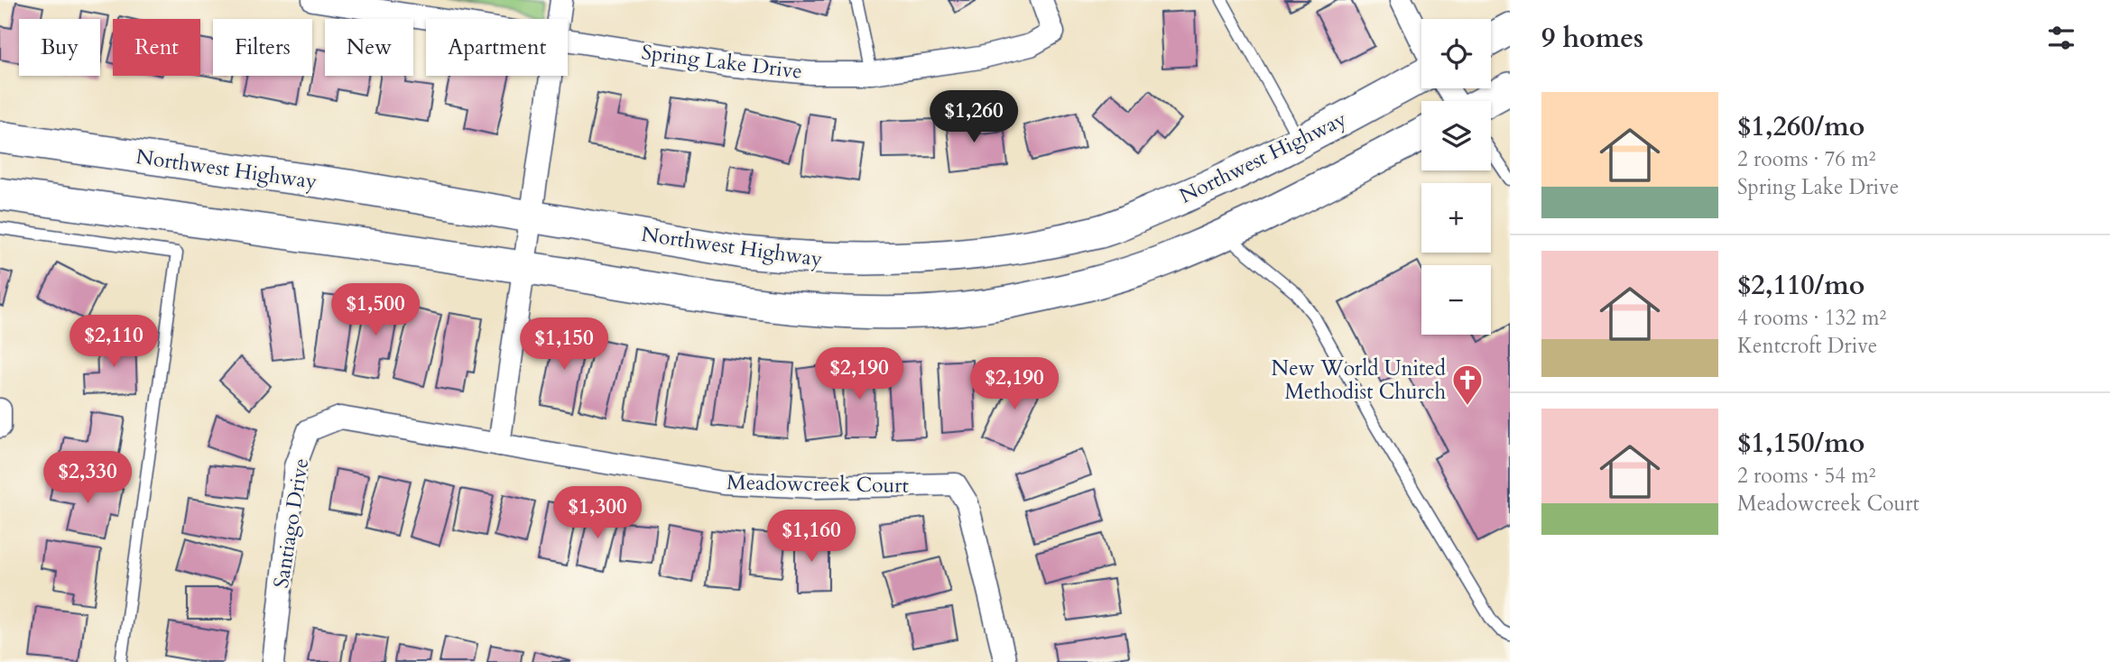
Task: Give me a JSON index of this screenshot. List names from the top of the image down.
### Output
{
  "streets": {
    "main road": ["Northwest Highway"],
    "street": ["Spring Lake Drive", "Meadowcreek Court", "Santiago Drive"]
  },
  "crossings": [
    ["Meadowcreek Court", "Santiago Drive"]
  ],
  "places": {
    "church": ["New World United Methodist Church"]
  },
  "page": {
    "heading": "9 homes",
    "map_buttons": ["+", "−"],
    "chip": [
      "Buy",
      "Rent",
      "Filters",
      "New",
      "Apartment"
    ],
    "list": [
      {
        "name": "$1,260/mo",
        "note": "2 rooms · 76 m² · Spring Lake Drive"
      },
      {
        "name": "$2,110/mo",
        "note": "4 rooms · 132 m² · Kentcroft Drive"
      },
      {
        "name": "$1,150/mo",
        "note": "2 rooms · 54 m² · Meadowcreek Court"
      }
    ],
    "price": [
      "$1,260",
      "$1,500",
      "$2,110",
      "$1,150",
      "$2,190",
      "$2,190",
      "$2,330",
      "$1,300",
      "$1,160"
    ]
  }
}
